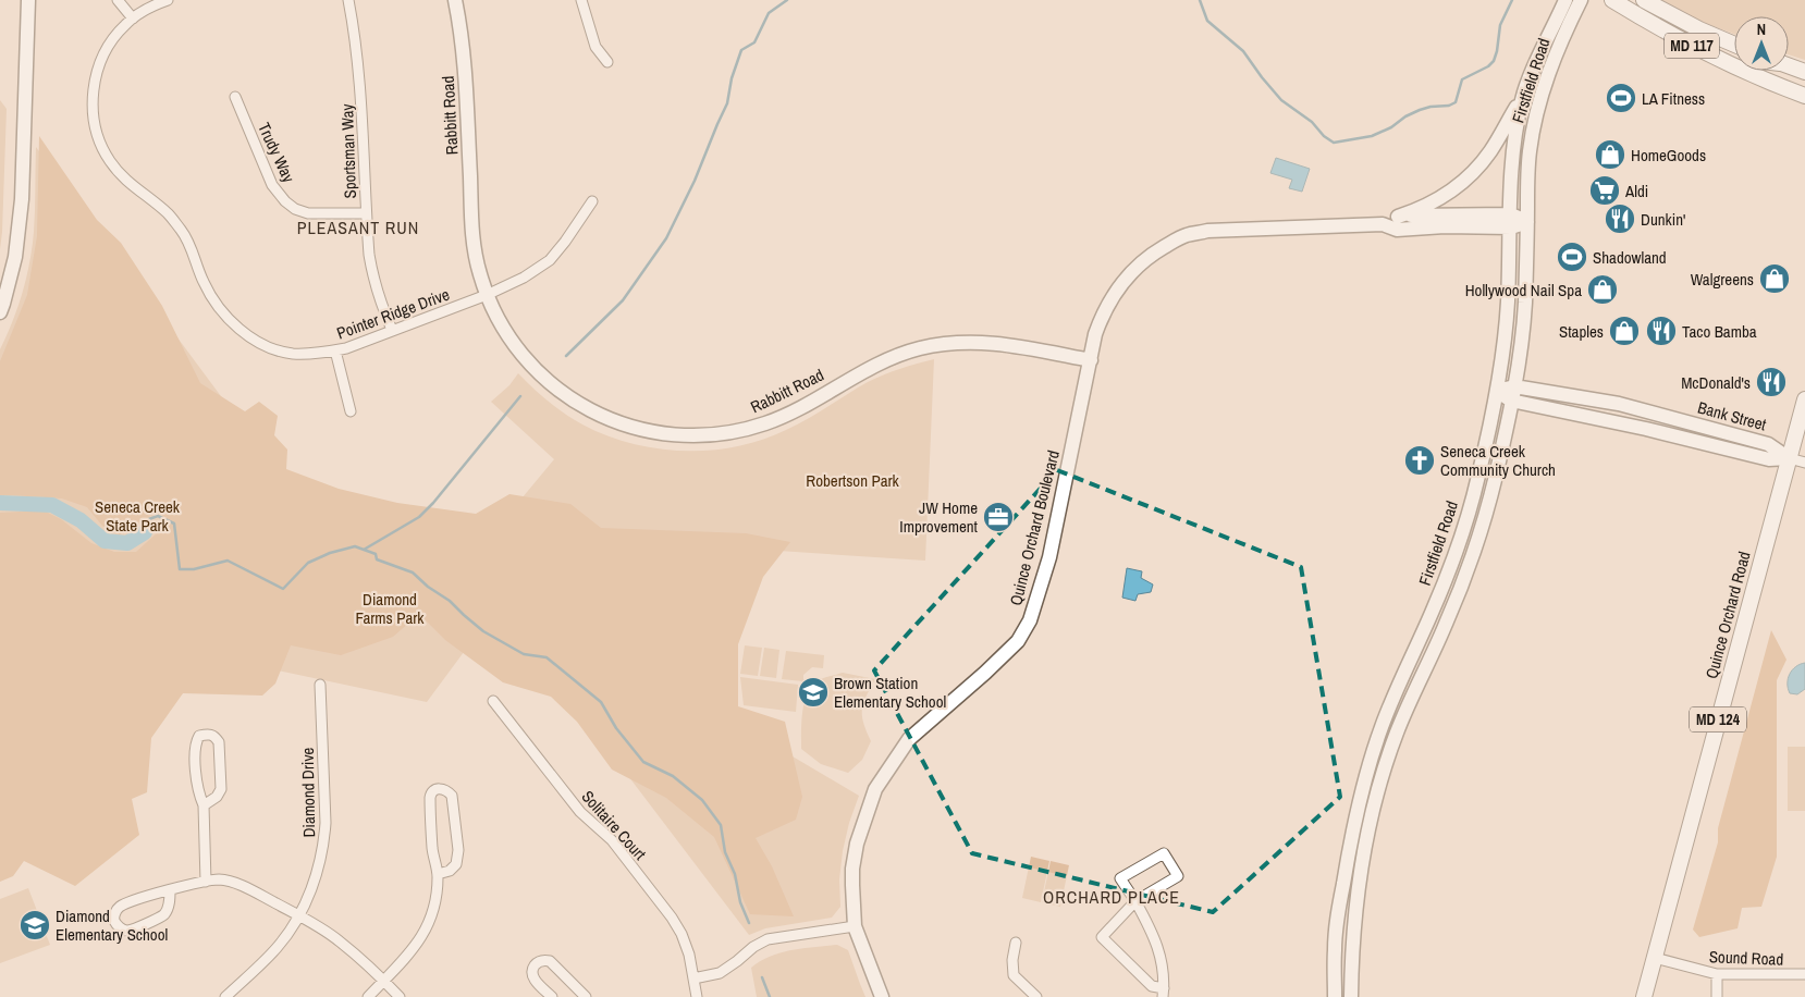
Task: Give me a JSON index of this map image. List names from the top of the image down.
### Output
{
  "streets": {
    "main road": ["MD 117", "Quince Orchard Road", "MD 124"],
    "street": [
      "Firstfield Road",
      "Rabbitt Road",
      "Sportsman Way",
      "Trudy Way",
      "Pointer Ridge Drive",
      "Bank Street",
      "Quince Orchard Boulevard",
      "Diamond Drive",
      "Solitaire Court",
      "Sound Road"
    ]
  },
  "crossings": [
    ["Firstfield Road", "Bank Street"],
    ["Firstfield Road", "Quince Orchard Boulevard"],
    ["Rabbitt Road", "Pointer Ridge Drive"],
    ["Rabbitt Road", "Quince Orchard Boulevard"],
    ["Sportsman Way", "Trudy Way"],
    ["Sportsman Way", "Pointer Ridge Drive"],
    ["Bank Street", "Quince Orchard Road"],
    ["Quince Orchard Road", "Sound Road"]
  ],
  "districts": ["PLEASANT RUN", "ORCHARD PLACE"],
  "parks": ["Robertson Park", "Seneca Creek State Park", "Diamond Farms Park"],
  "places": {
    "sports": ["LA Fitness", "Shadowland"],
    "shop": [
      "HomeGoods",
      "Walgreens",
      "Hollywood Nail Spa",
      "Staples"
    ],
    "supermarket": ["Aldi"],
    "restaurant": ["Dunkin'", "Taco Bamba", "McDonald's"],
    "church": ["Seneca Creek Community Church"],
    "office": ["JW Home Improvement"],
    "school or university": ["Brown Station Elementary School", "Diamond Elementary School"]
  },
  "north": "top"
}
